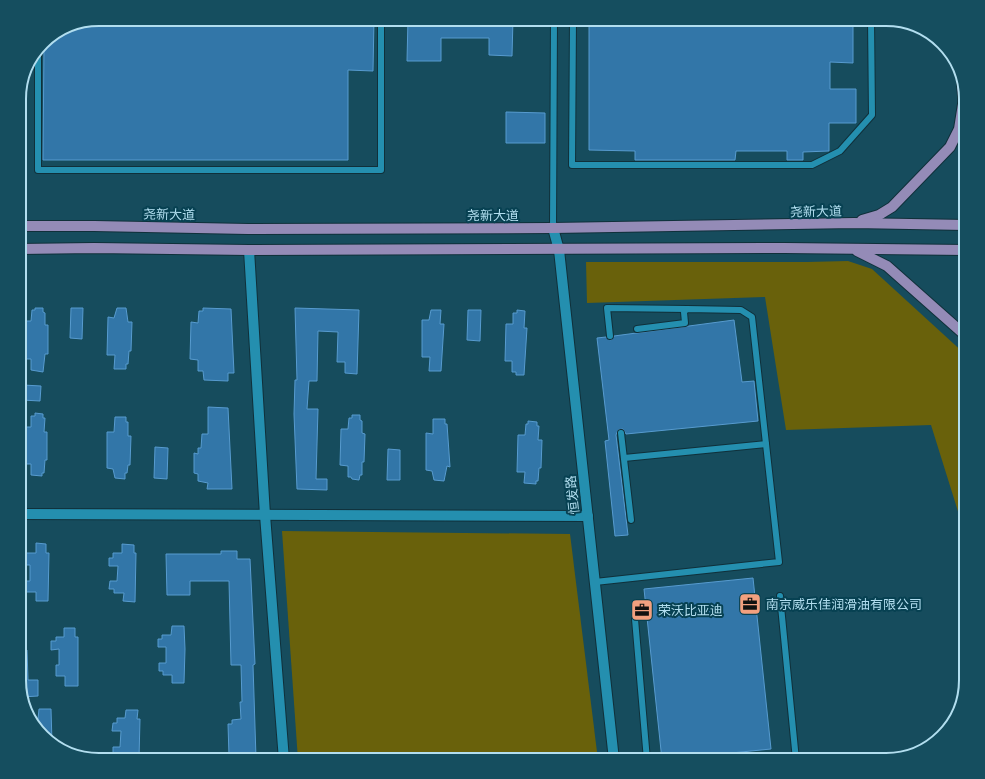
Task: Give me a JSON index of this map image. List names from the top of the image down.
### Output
{
  "streets": {
    "main road": ["尧新大道"],
    "street": ["恒发路"]
  },
  "crossings": [
    ["尧新大道", "恒发路"]
  ],
  "places": {
    "office": ["南京威乐佳润滑油有限公司", "荣沃比亚迪"]
  }
}
